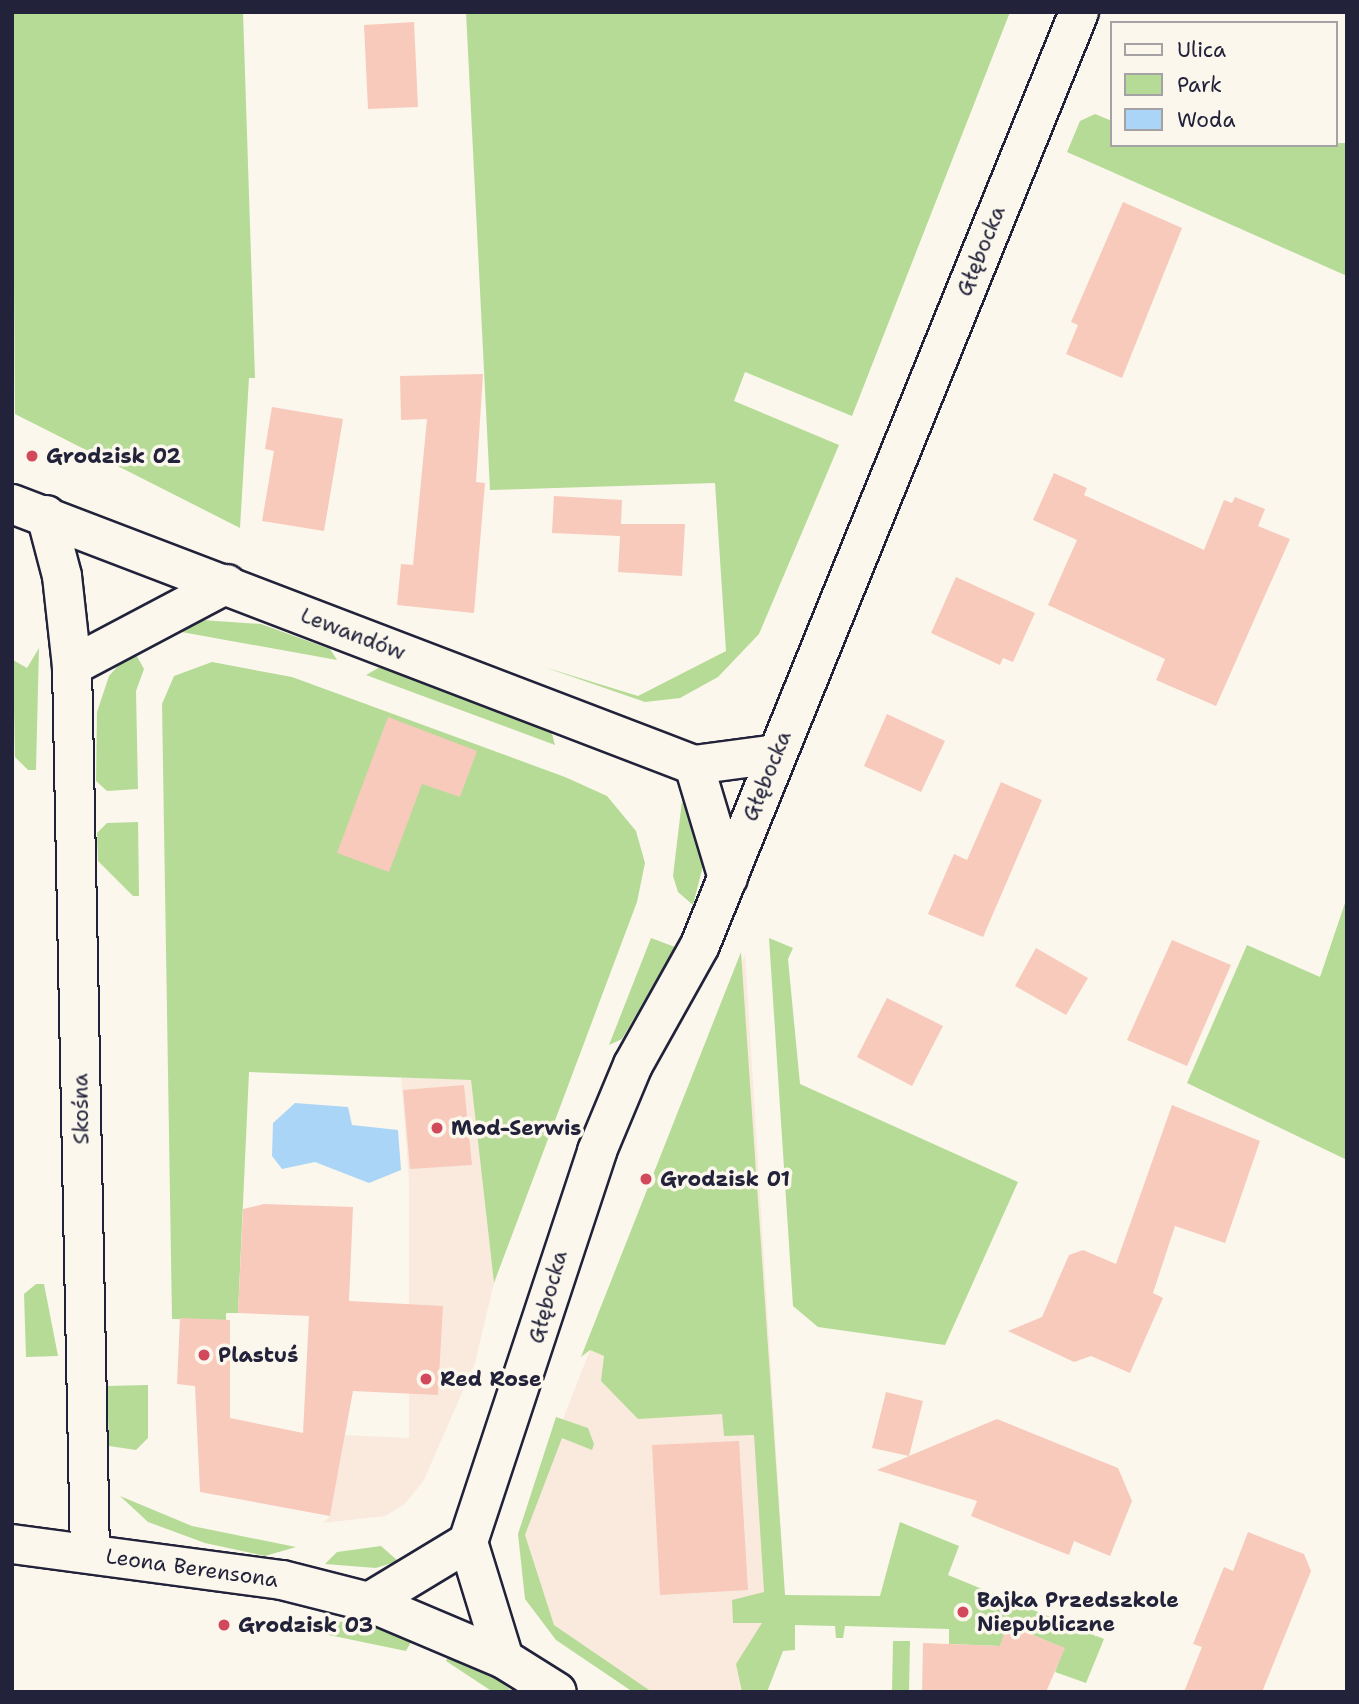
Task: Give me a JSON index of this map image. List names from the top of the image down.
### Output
{
  "streets": {
    "street": [
      "Głębocka",
      "Lewandów",
      "Skośna",
      "Leona Berensona"
    ]
  },
  "crossings": [
    ["Głębocka", "Lewandów"],
    ["Lewandów", "Skośna"],
    ["Skośna", "Leona Berensona"]
  ],
  "places": [
    "Grodzisk 02",
    "Mod-Serwis",
    "Grodzisk 01",
    "Plastuś",
    "Red Rose",
    "Bajka Przedszkole Niepubliczne",
    "Grodzisk 03"
  ],
  "legend": ["Ulica", "Park", "Woda"]
}
